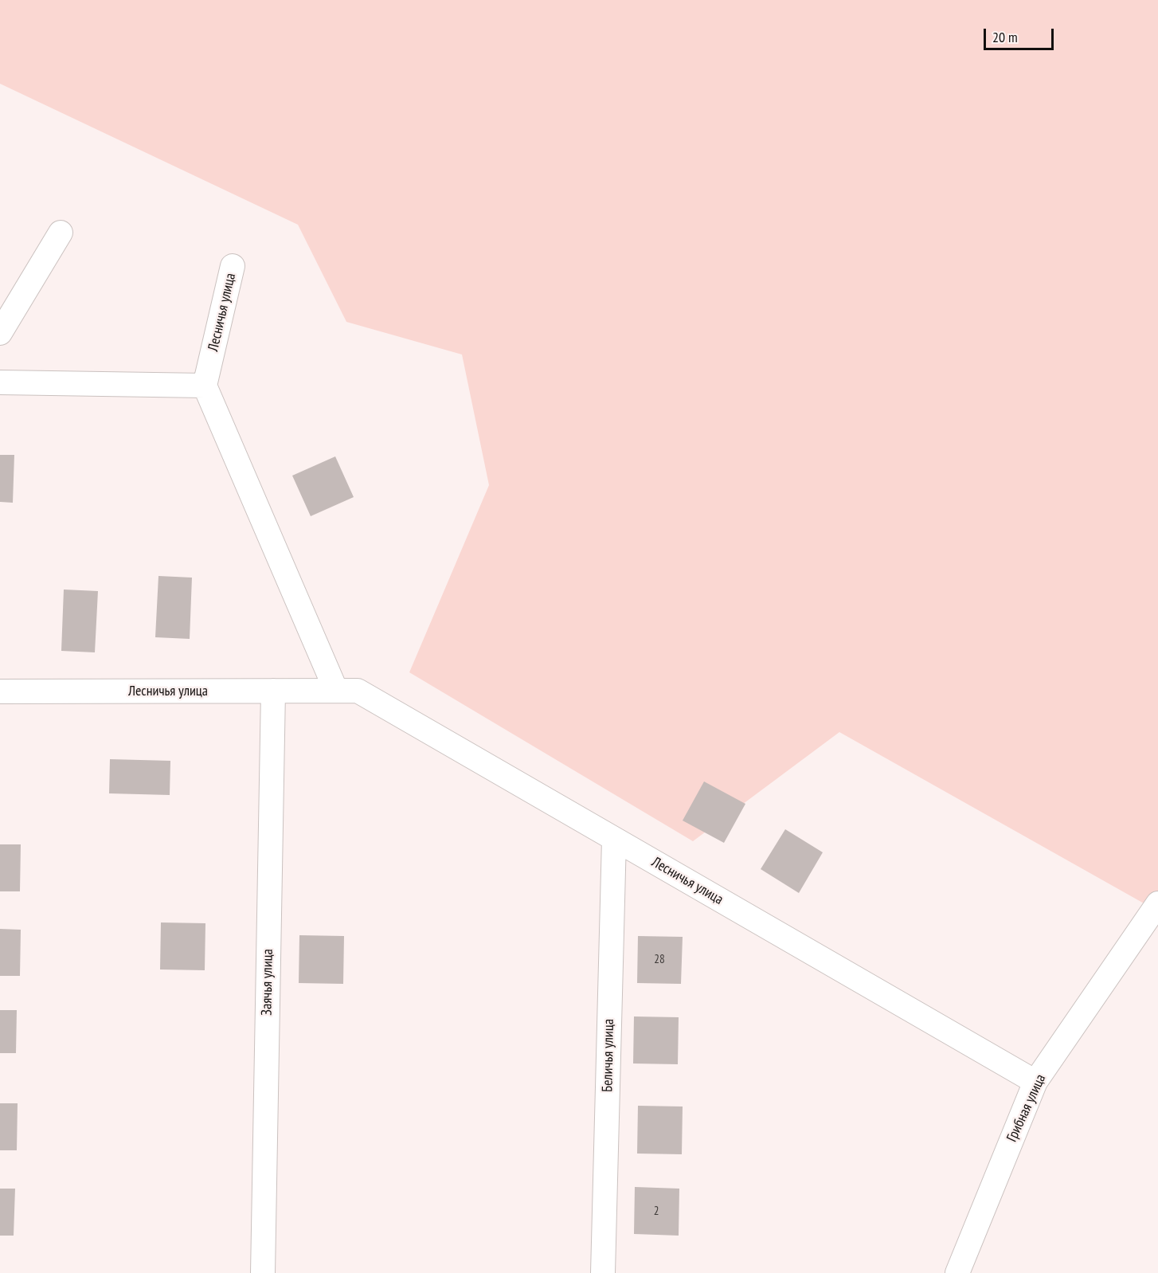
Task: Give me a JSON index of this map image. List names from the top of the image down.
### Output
{
  "streets": {
    "street": [
      "Лесничья улица",
      "Заячья улица",
      "Беличья улица",
      "Грибная улица"
    ]
  },
  "crossings": [
    ["Лесничья улица", "Заячья улица"],
    ["Лесничья улица", "Беличья улица"],
    ["Лесничья улица", "Грибная улица"]
  ],
  "house_numbers": ["28", "2"],
  "scale_bar": "20 m"
}
